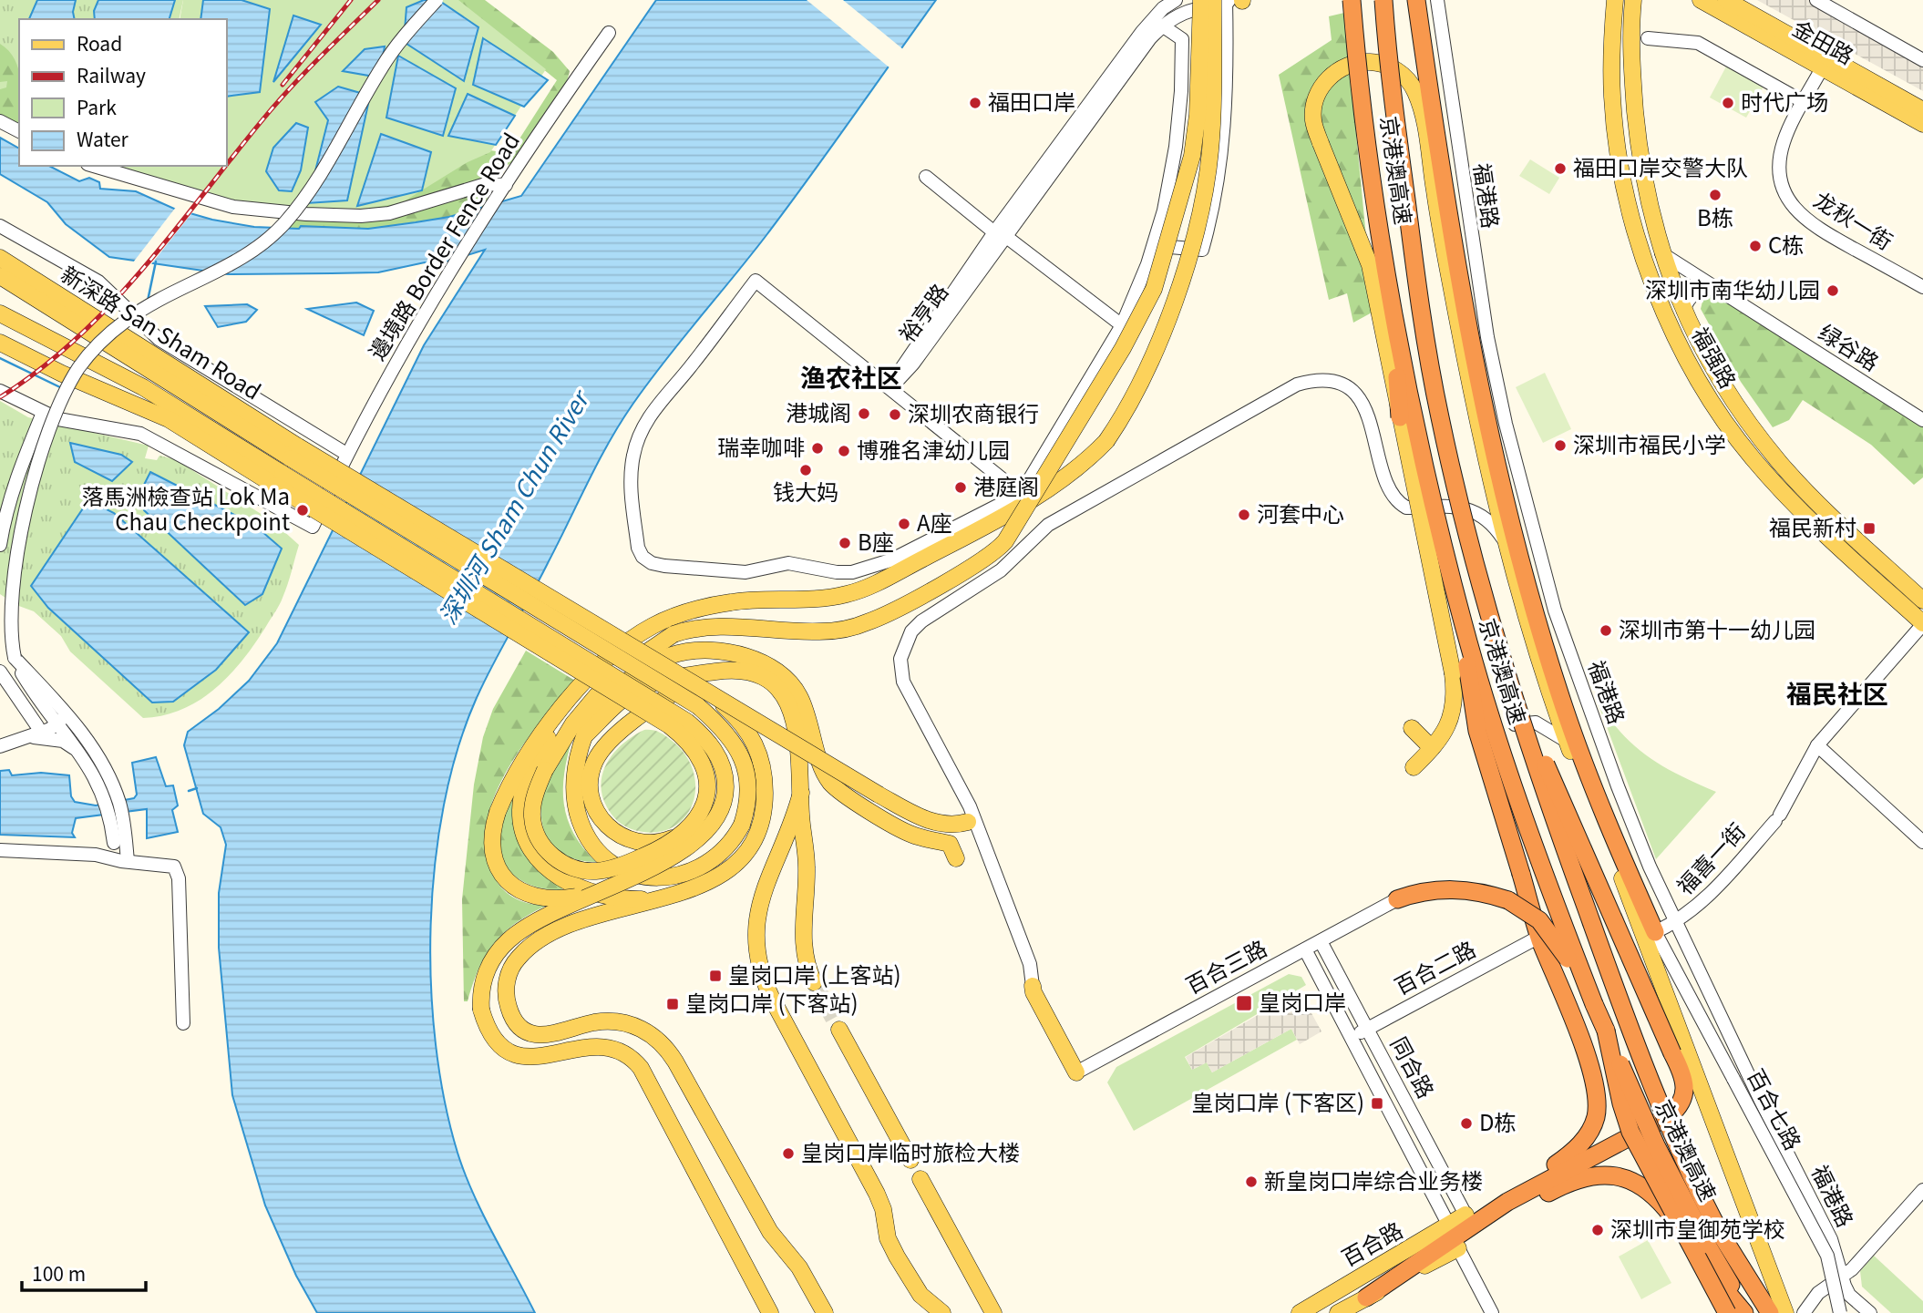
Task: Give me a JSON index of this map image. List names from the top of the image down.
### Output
{
  "streets": {
    "highway": ["京港澳高速"],
    "main road": [
      "金田路",
      "新深路 San Sham Road",
      "福强路",
      "百合路"
    ],
    "street": [
      "福港路",
      "龙秋一街",
      "邊境路 Border Fence Road",
      "裕亨路",
      "绿谷路",
      "福喜一街",
      "百合三路",
      "百合二路",
      "同合路",
      "百合七路"
    ]
  },
  "crossings": [
    ["金田路", "龙秋一街"],
    ["福港路", "福喜一街"],
    ["绿谷路", "福强路"],
    ["福强路", "福喜一街"],
    ["福喜一街", "百合七路"],
    ["百合三路", "同合路"],
    ["百合二路", "同合路"],
    ["同合路", "百合路"]
  ],
  "districts": ["渔农社区", "福民社区"],
  "water": ["深圳河 Sham Chun River"],
  "places": {
    "other": [
      "福田口岸",
      "时代广场",
      "福田口岸交警大队",
      "B栋",
      "C栋",
      "深圳市南华幼儿园",
      "港城阁",
      "深圳农商银行",
      "深圳市福民小学",
      "瑞幸咖啡",
      "博雅名津幼儿园",
      "钱大妈",
      "港庭阁",
      "落馬洲檢查站 Lok Ma Chau Checkpoint",
      "河套中心",
      "A座",
      "B座",
      "深圳市第十一幼儿园",
      "D栋",
      "皇岗口岸临时旅检大楼",
      "新皇岗口岸综合业务楼",
      "深圳市皇御苑学校"
    ],
    "transit": [
      "福民新村",
      "皇岗口岸 (上客站)",
      "皇岗口岸",
      "皇岗口岸 (下客站)",
      "皇岗口岸 (下客区)"
    ]
  },
  "legend": [
    "Road",
    "Railway",
    "Park",
    "Water"
  ],
  "scale_bar": "100 m"
}
